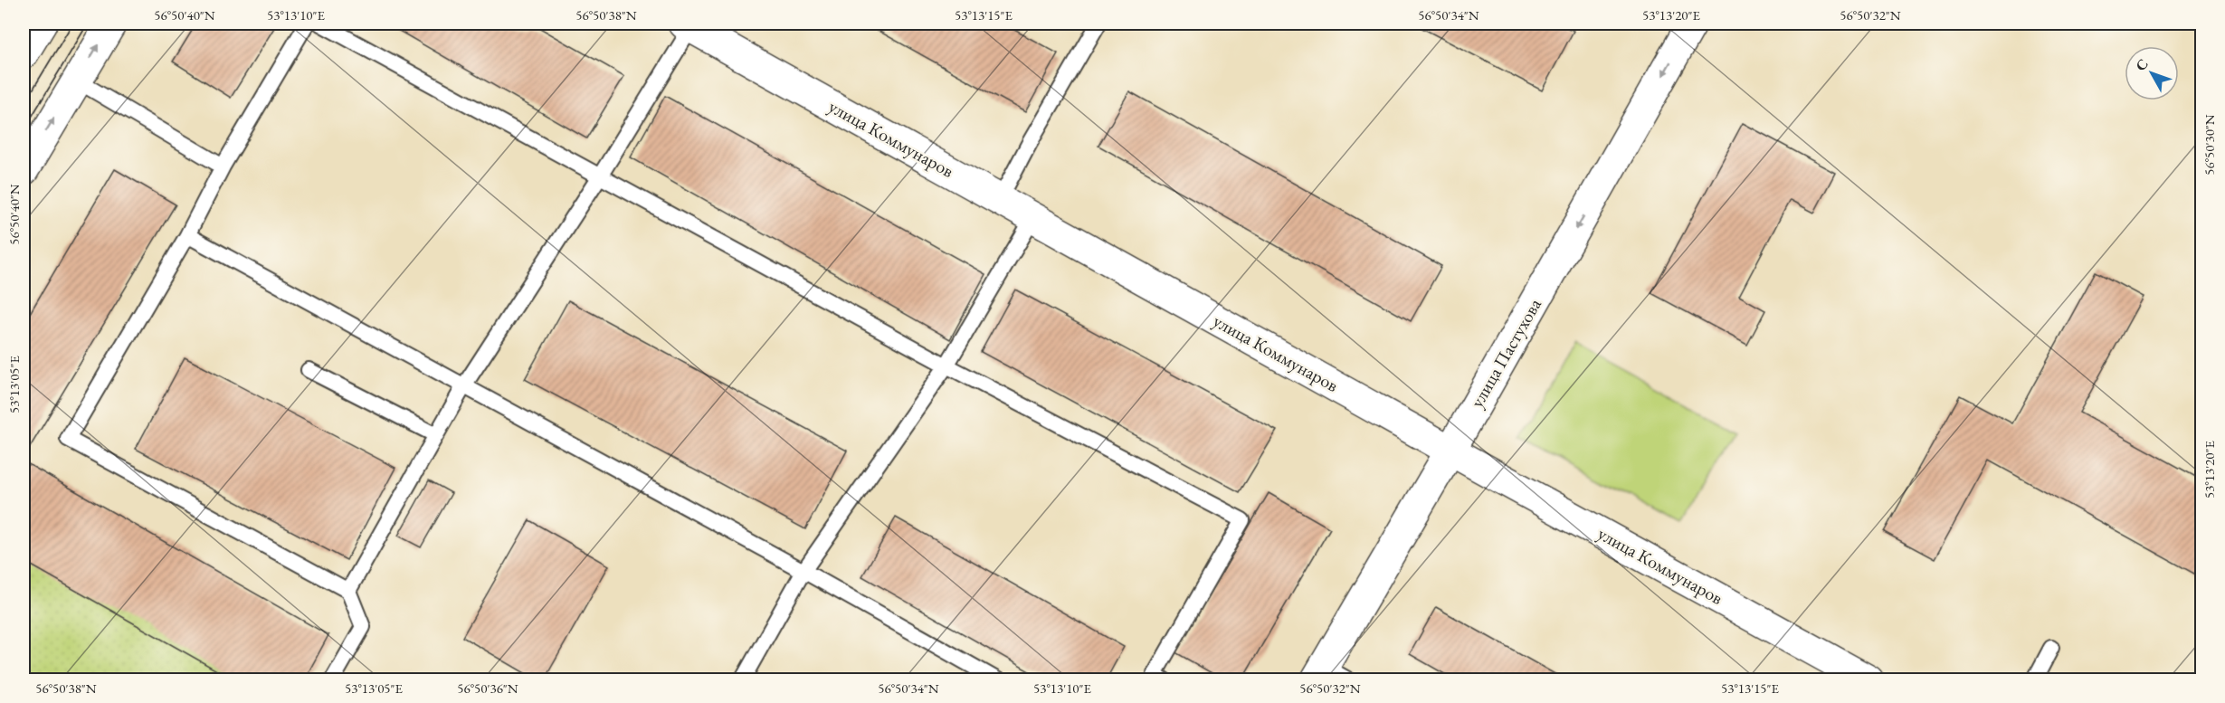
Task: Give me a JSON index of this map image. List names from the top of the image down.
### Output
{
  "streets": {
    "street": ["улица Коммунаров", "улица Пастухова"]
  },
  "crossings": [
    ["улица Коммунаров", "улица Пастухова"]
  ],
  "one_way": ["улица Пастухова"],
  "north": "top left",
  "coordinates": [
    "56°50'40\"N",
    "53°13'10\"E",
    "56°50'38\"N",
    "53°13'15\"E",
    "56°50'34\"N",
    "53°13'20\"E",
    "56°50'32\"N",
    "56°50'30\"N",
    "53°13'05\"E",
    "56°50'36\"N"
  ]
}
